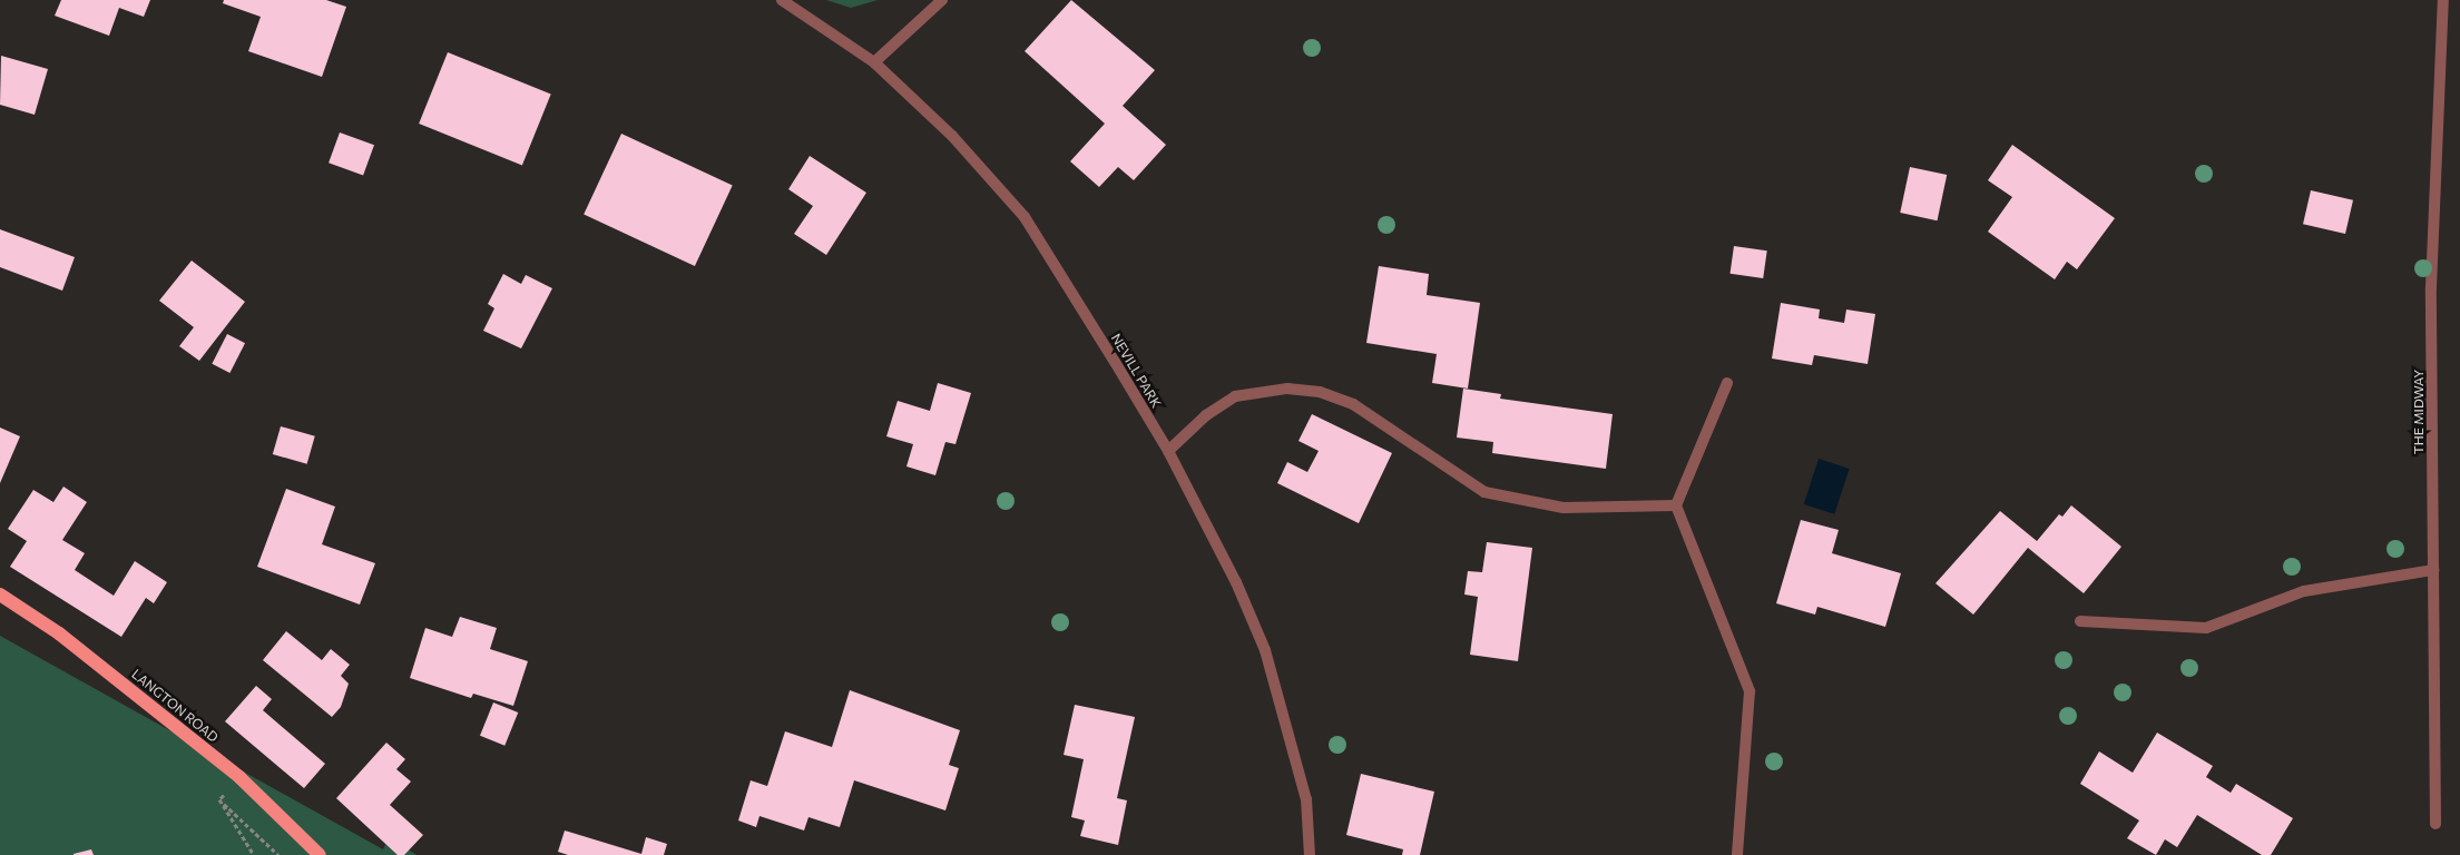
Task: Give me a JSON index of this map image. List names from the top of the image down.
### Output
{
  "streets": {
    "main road": ["LANGTON ROAD"],
    "street": ["NEVILL PARK", "THE MIDWAY"]
  }
}
